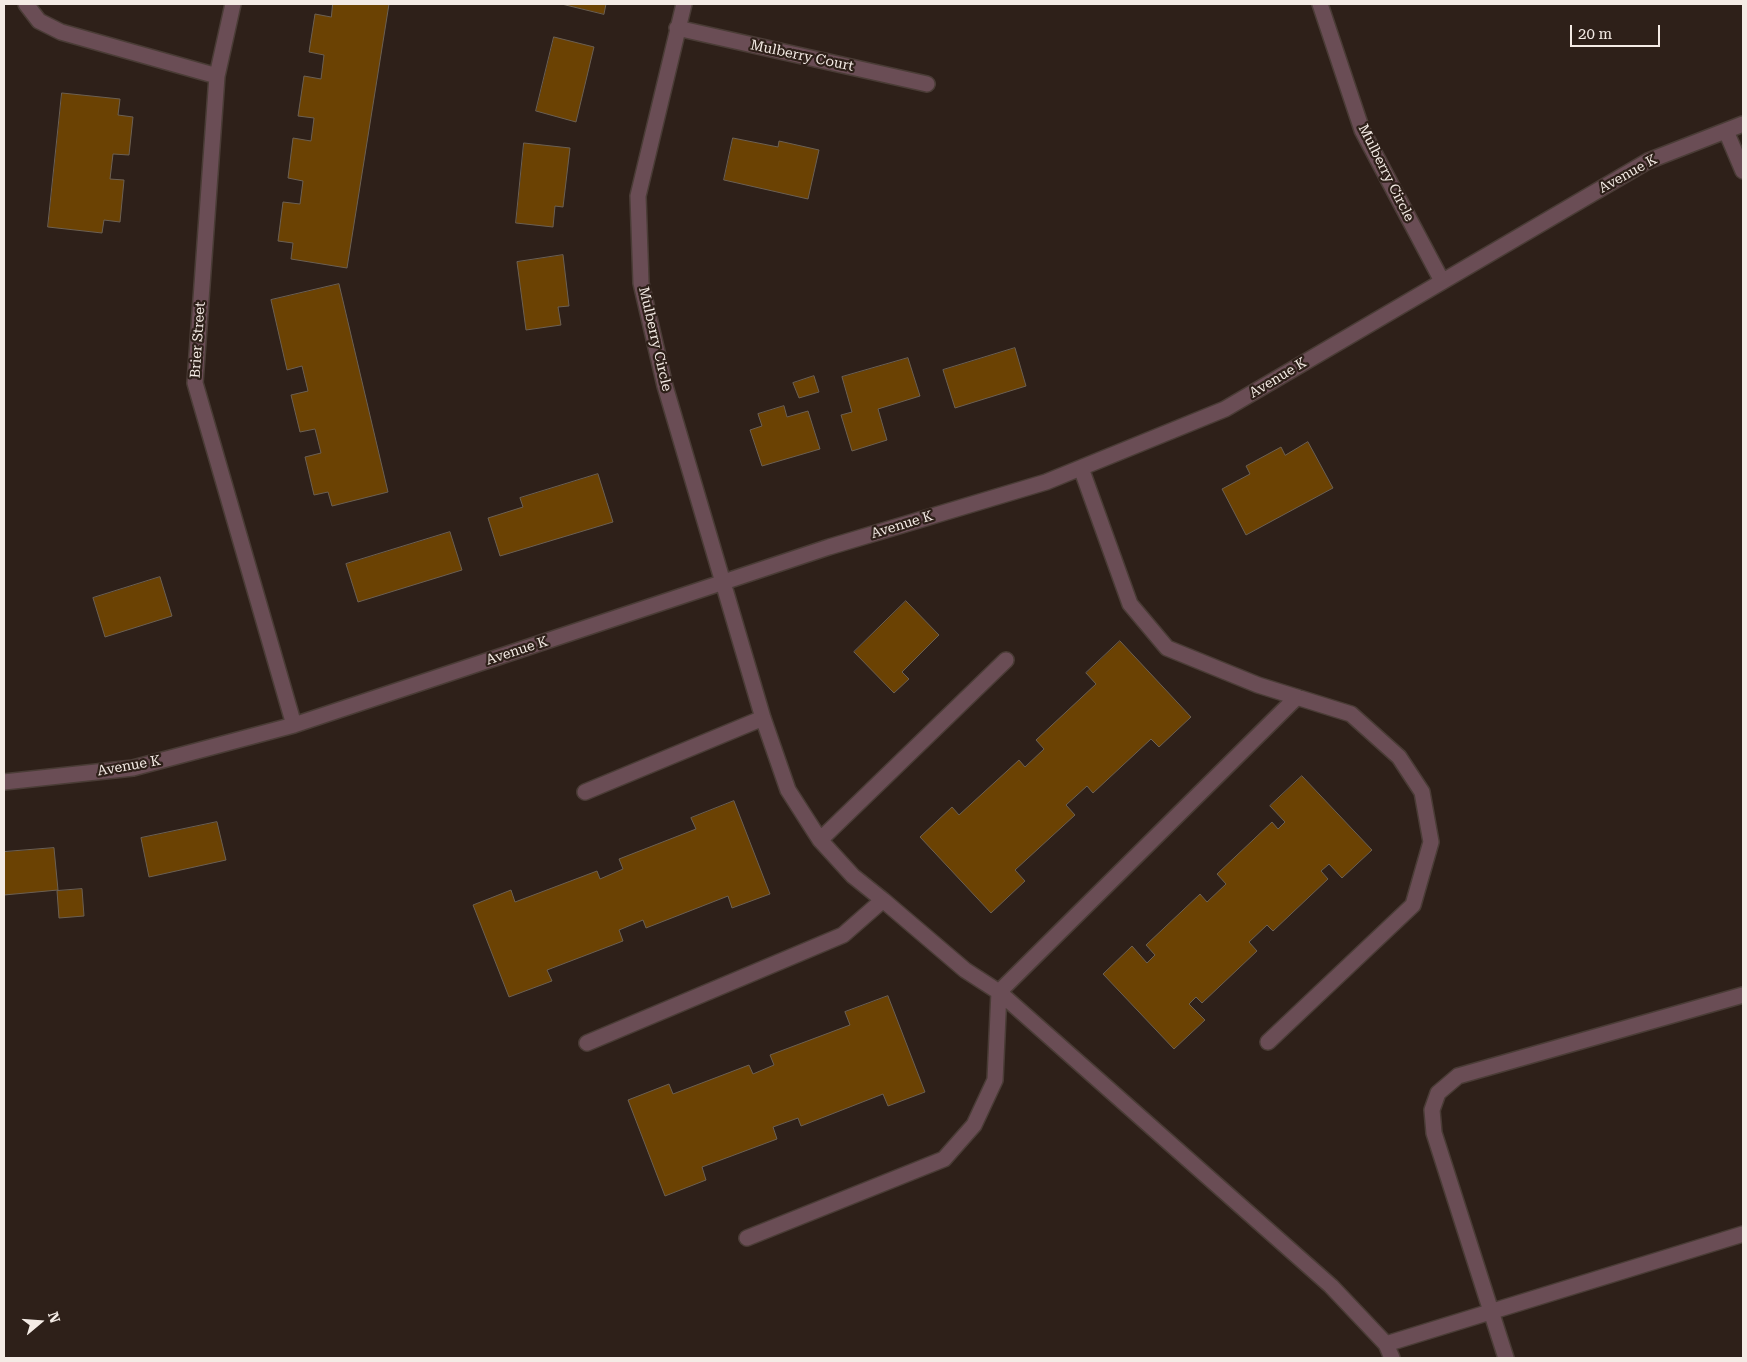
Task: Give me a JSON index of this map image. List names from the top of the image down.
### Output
{
  "streets": {
    "street": [
      "Mulberry Court",
      "Mulberry Circle",
      "Avenue K",
      "Brier Street"
    ]
  },
  "crossings": [
    ["Mulberry Court", "Mulberry Circle"],
    ["Mulberry Circle", "Avenue K"],
    ["Avenue K", "Brier Street"]
  ],
  "scale_bar": "20 m",
  "north": "right"
}
